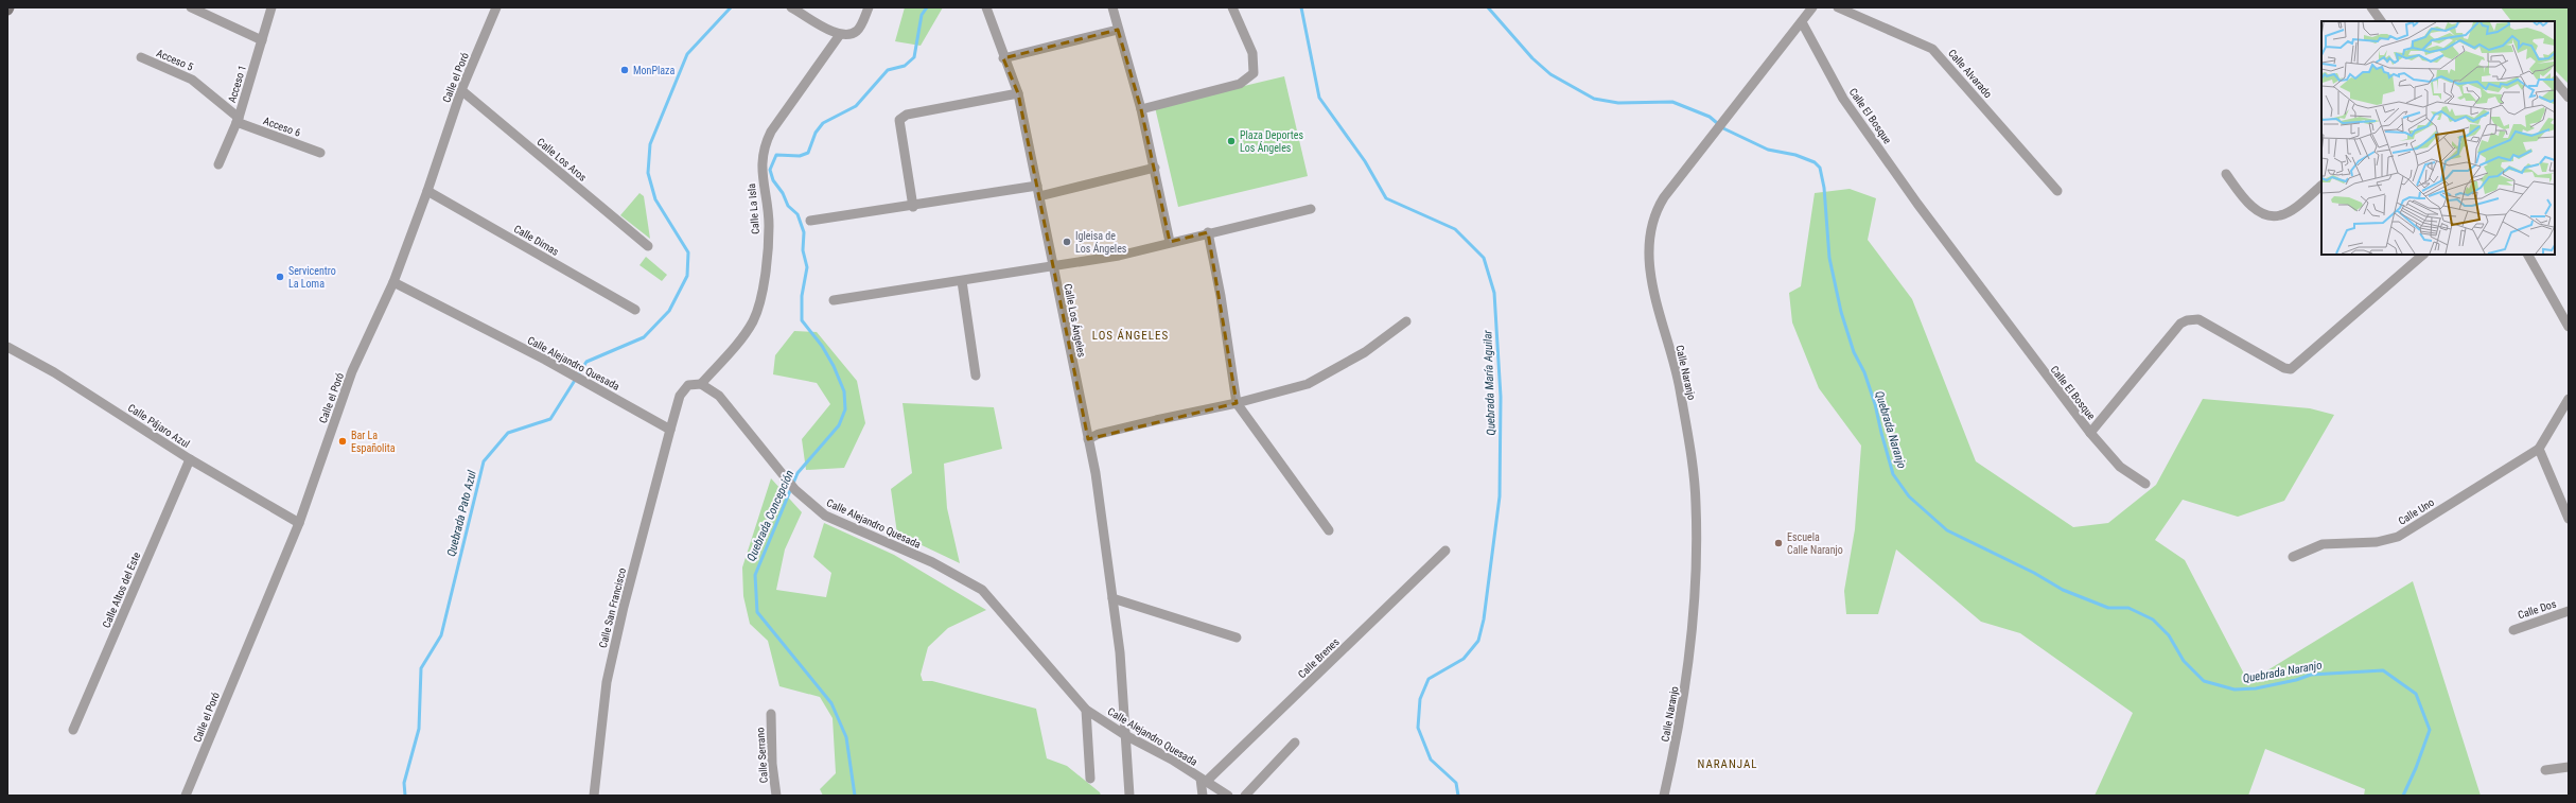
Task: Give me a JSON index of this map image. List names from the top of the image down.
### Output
{
  "streets": {
    "street": [
      "Acceso 5",
      "Calle Alvarado",
      "Calle el Poró",
      "Acceso 1",
      "Calle El Bosque",
      "Acceso 6",
      "Calle Los Aros",
      "Calle La Isla",
      "Calle Dimas",
      "Calle Los Ángeles",
      "Calle Alejandro Quesada",
      "Calle Naranjo",
      "Calle Pájaro Azul",
      "Calle Uno",
      "Calle Altos del Este",
      "Calle San Francisco",
      "Calle Dos",
      "Calle Brenes",
      "Calle Serrano"
    ]
  },
  "crossings": [
    ["Acceso 5", "Acceso 1"],
    ["Acceso 5", "Acceso 6"],
    ["Calle el Poró", "Calle Los Aros"],
    ["Calle el Poró", "Calle Dimas"],
    ["Calle el Poró", "Calle Alejandro Quesada"],
    ["Calle el Poró", "Calle Pájaro Azul"],
    ["Acceso 1", "Acceso 6"],
    ["Calle El Bosque", "Calle Naranjo"],
    ["Calle La Isla", "Calle Alejandro Quesada"],
    ["Calle Los Ángeles", "Calle Alejandro Quesada"],
    ["Calle Alejandro Quesada", "Calle San Francisco"],
    ["Calle Alejandro Quesada", "Calle Brenes"],
    ["Calle Pájaro Azul", "Calle Altos del Este"]
  ],
  "districts": ["LOS ÁNGELES", "NARANJAL"],
  "water": [
    "Quebrada María Aguilar",
    "Quebrada Naranjo",
    "Quebrada Pato Azul",
    "Quebrada Concepción"
  ],
  "places": [
    "MonPlaza",
    "Plaza Deportes Los Ángeles",
    "Igleisa de Los Ángeles",
    "Servicentro La Loma",
    "Bar La Españolita",
    "Escuela Calle Naranjo"
  ]
}
